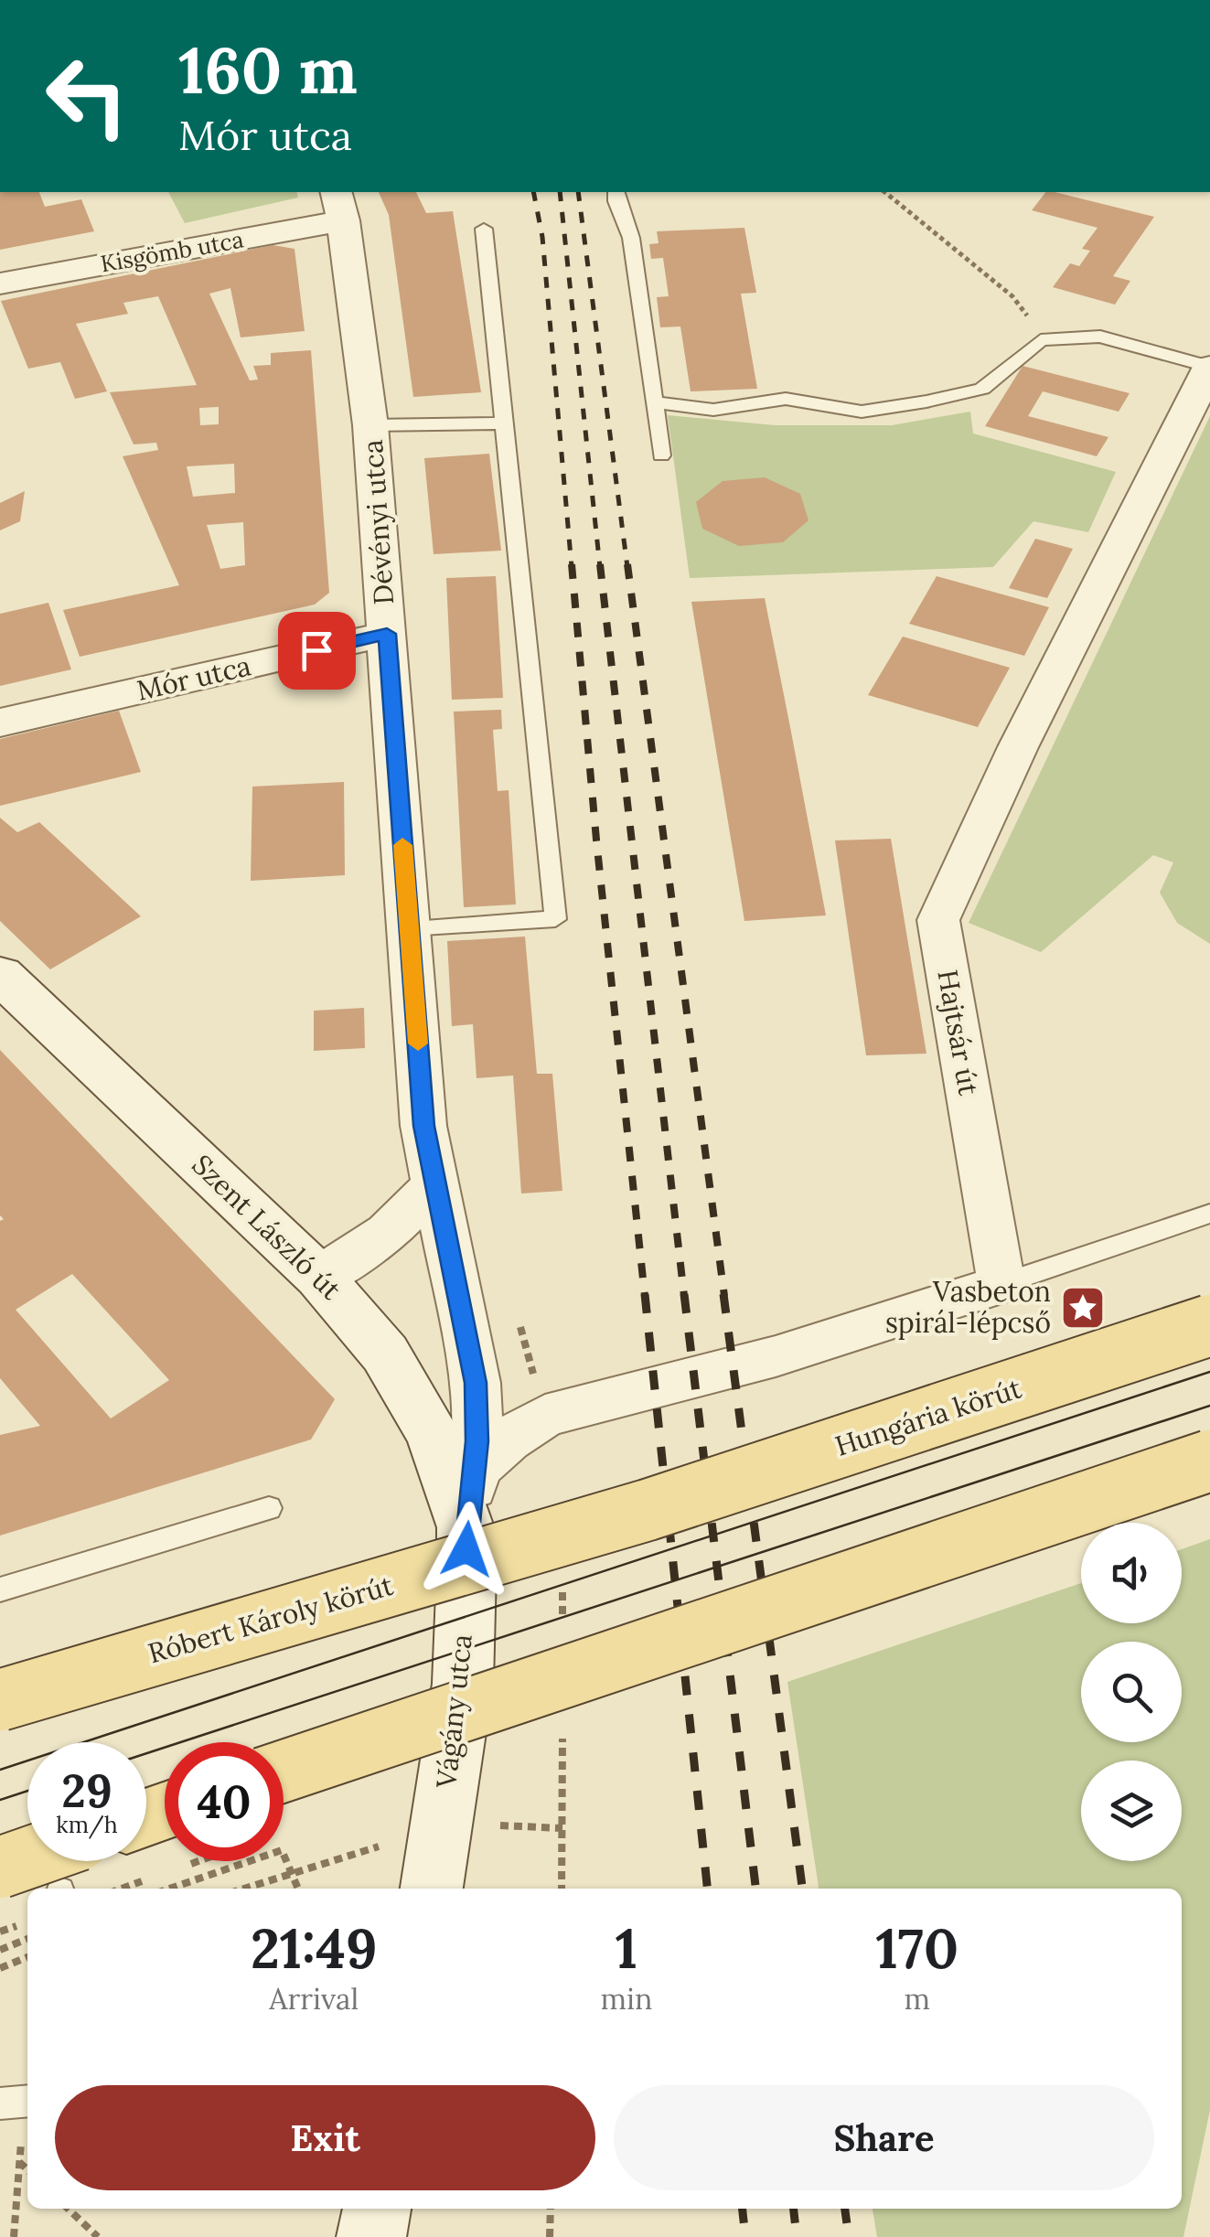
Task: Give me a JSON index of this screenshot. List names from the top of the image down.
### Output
{
  "streets": {
    "main road": ["Hungária körút", "Róbert Károly körút"],
    "street": [
      "Kisgömb utca",
      "Dévényi utca",
      "Mór utca",
      "Hajtsár út",
      "Szent László út",
      "Vágány utca"
    ]
  },
  "crossings": [
    ["Kisgömb utca", "Dévényi utca"],
    ["Dévényi utca", "Mór utca"],
    ["Dévényi utca", "Szent László út"],
    ["Dévényi utca", "Vágány utca"],
    ["Szent László út", "Vágány utca"],
    ["Hungária körút", "Róbert Károly körút"]
  ],
  "places": {
    "place": ["Vasbeton spirál-lépcső"]
  },
  "page": {
    "turn": ["160 m", "Mór utca"],
    "speed": "29 km/h",
    "limit": "40",
    "eta": [
      "21:49",
      "Arrival",
      "1",
      "min",
      "170",
      "m"
    ],
    "buttons": ["Exit", "Share"]
  }
}
